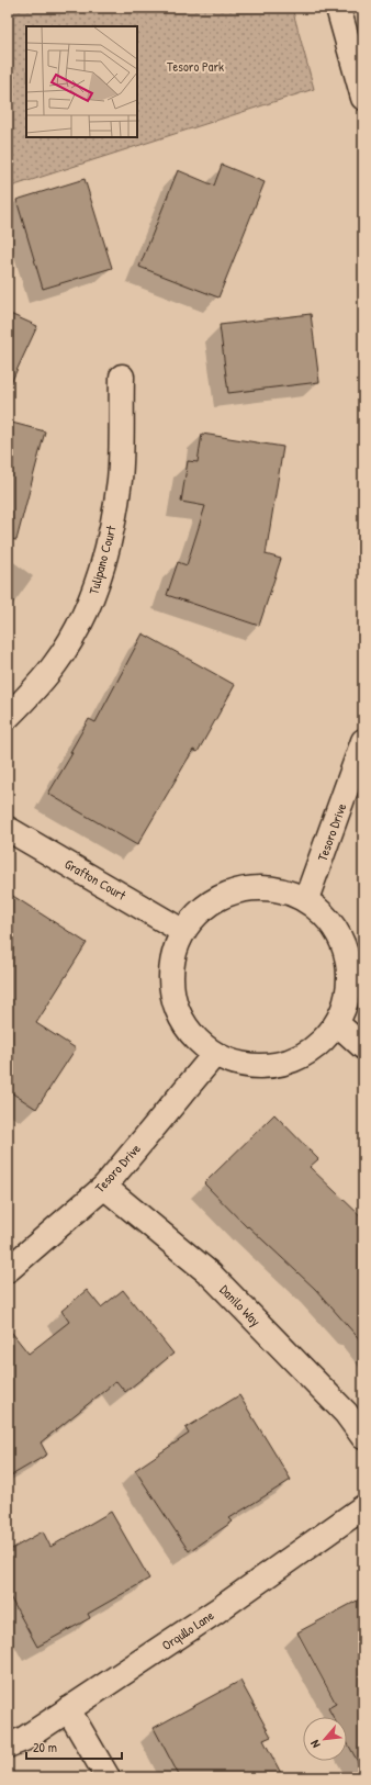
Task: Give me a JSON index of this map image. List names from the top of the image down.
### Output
{
  "streets": {
    "street": [
      "Tulipano Court",
      "Tesoro Drive",
      "Grafton Court",
      "Danilo Way",
      "Orqullo Lane"
    ]
  },
  "crossings": [
    ["Tesoro Drive", "Danilo Way"]
  ],
  "parks": ["Tesoro Park"],
  "scale_bar": "20 m",
  "north": "bottom left"
}
